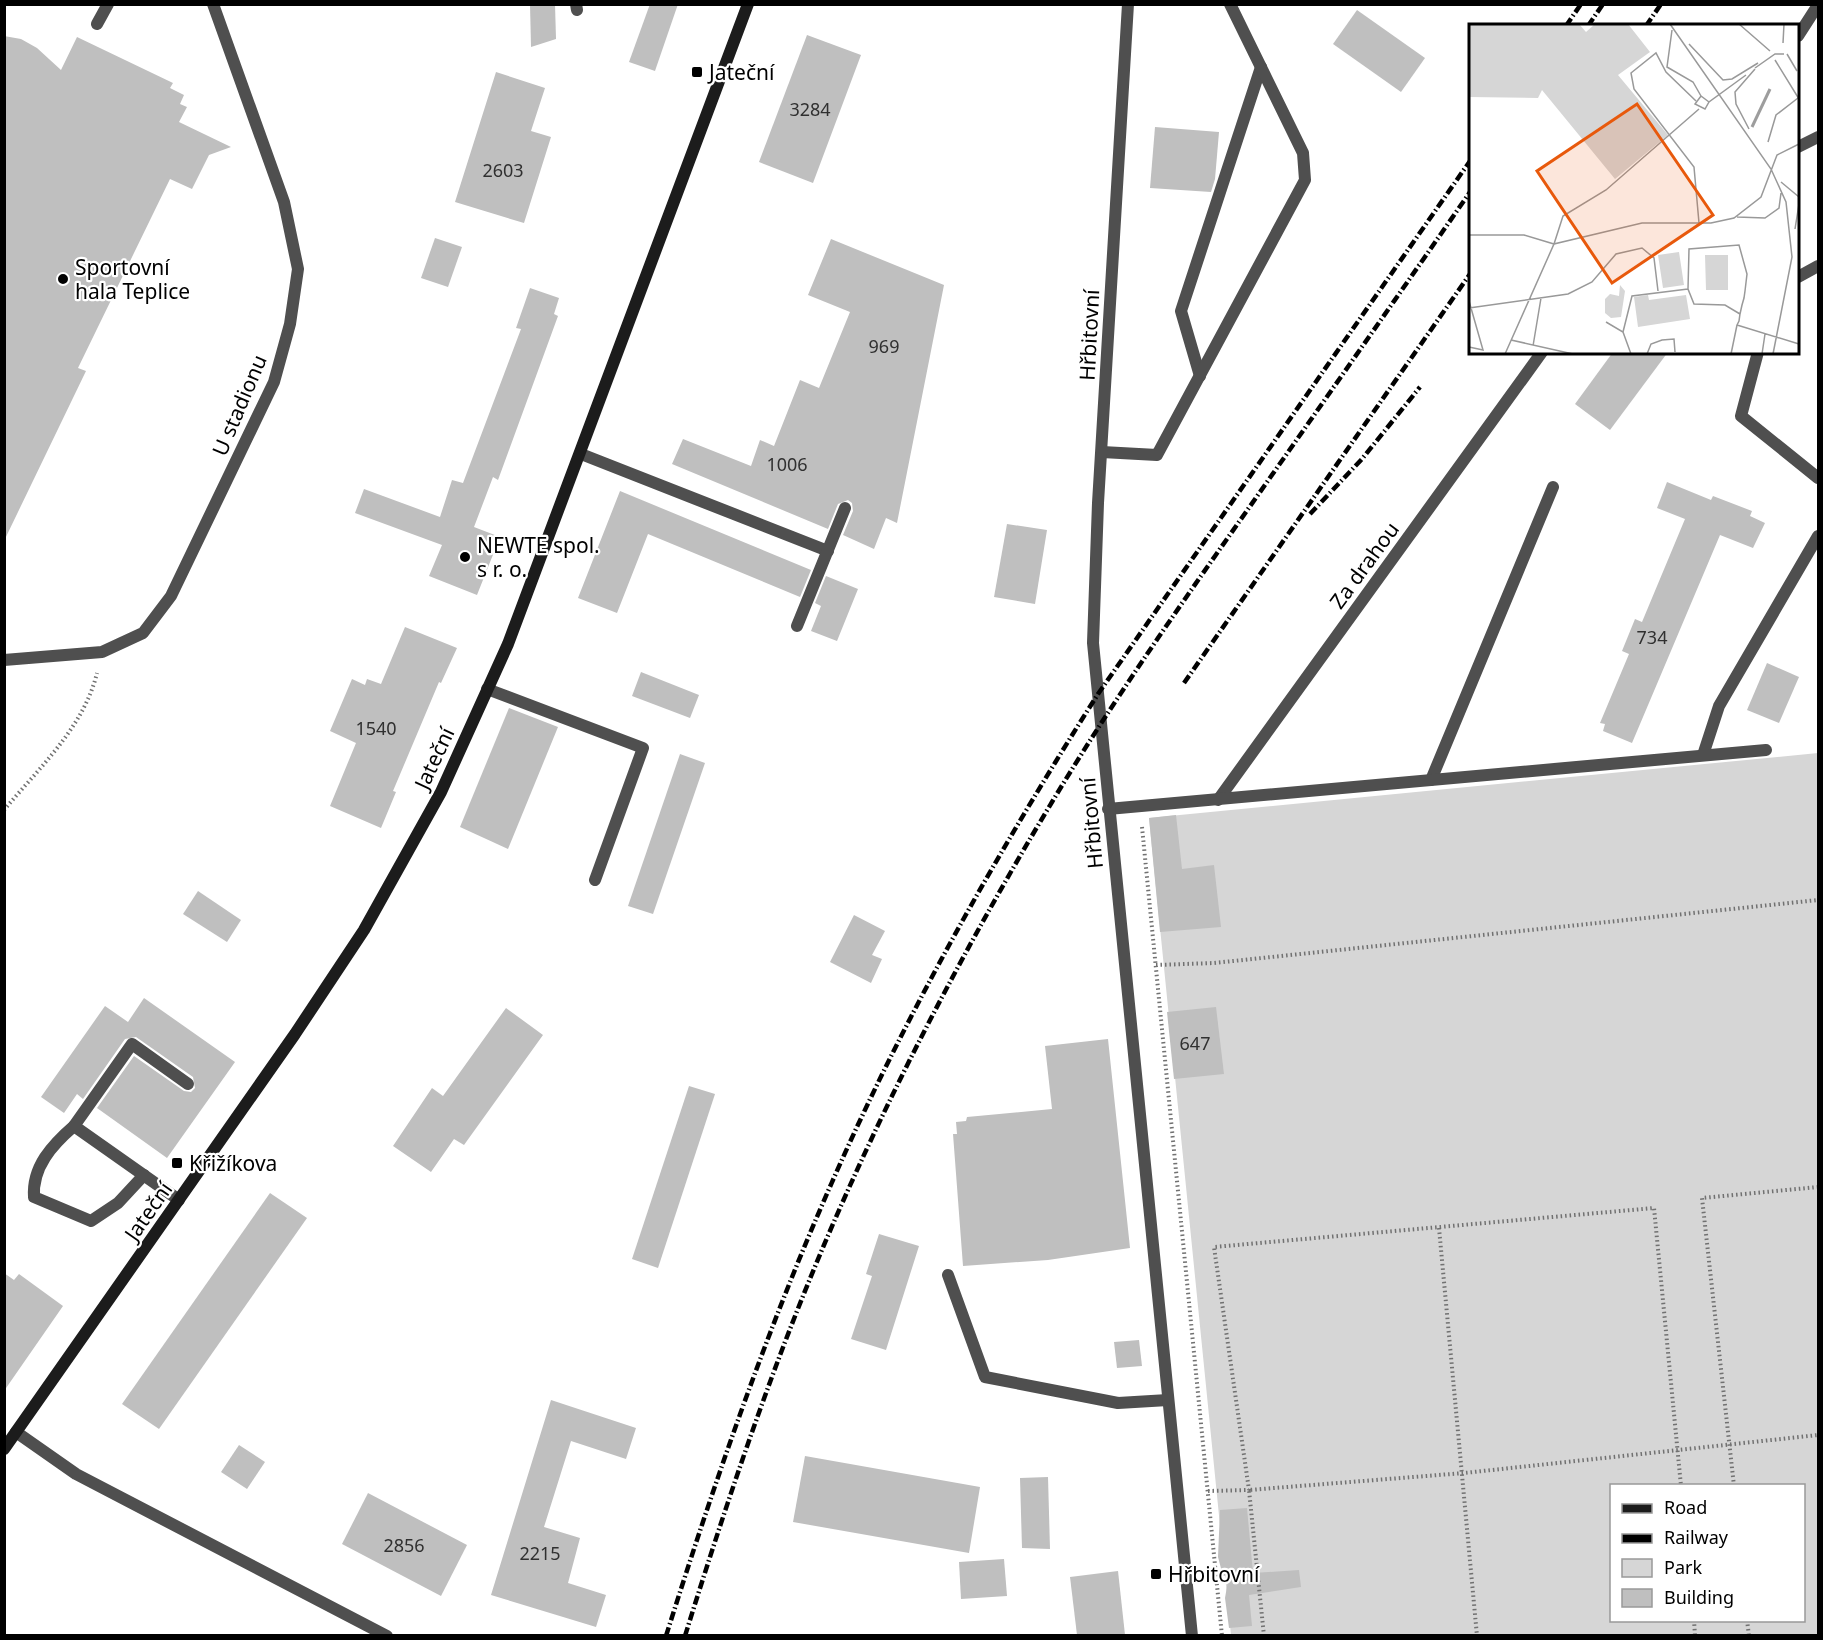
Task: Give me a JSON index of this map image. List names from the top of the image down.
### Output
{
  "streets": {
    "main road": ["Jateční"],
    "street": ["Hřbitovní", "U stadionu", "Za drahou"]
  },
  "places": {
    "transit": ["Jateční", "Křižíkova", "Hřbitovní"],
    "other": ["Sportovní hala Teplice", "NEWTE spol. s r. o."]
  },
  "house_numbers": [
    "3284",
    "2603",
    "969",
    "1006",
    "734",
    "1540",
    "647",
    "2856",
    "2215"
  ],
  "legend": [
    "Road",
    "Railway",
    "Park",
    "Building"
  ]
}
